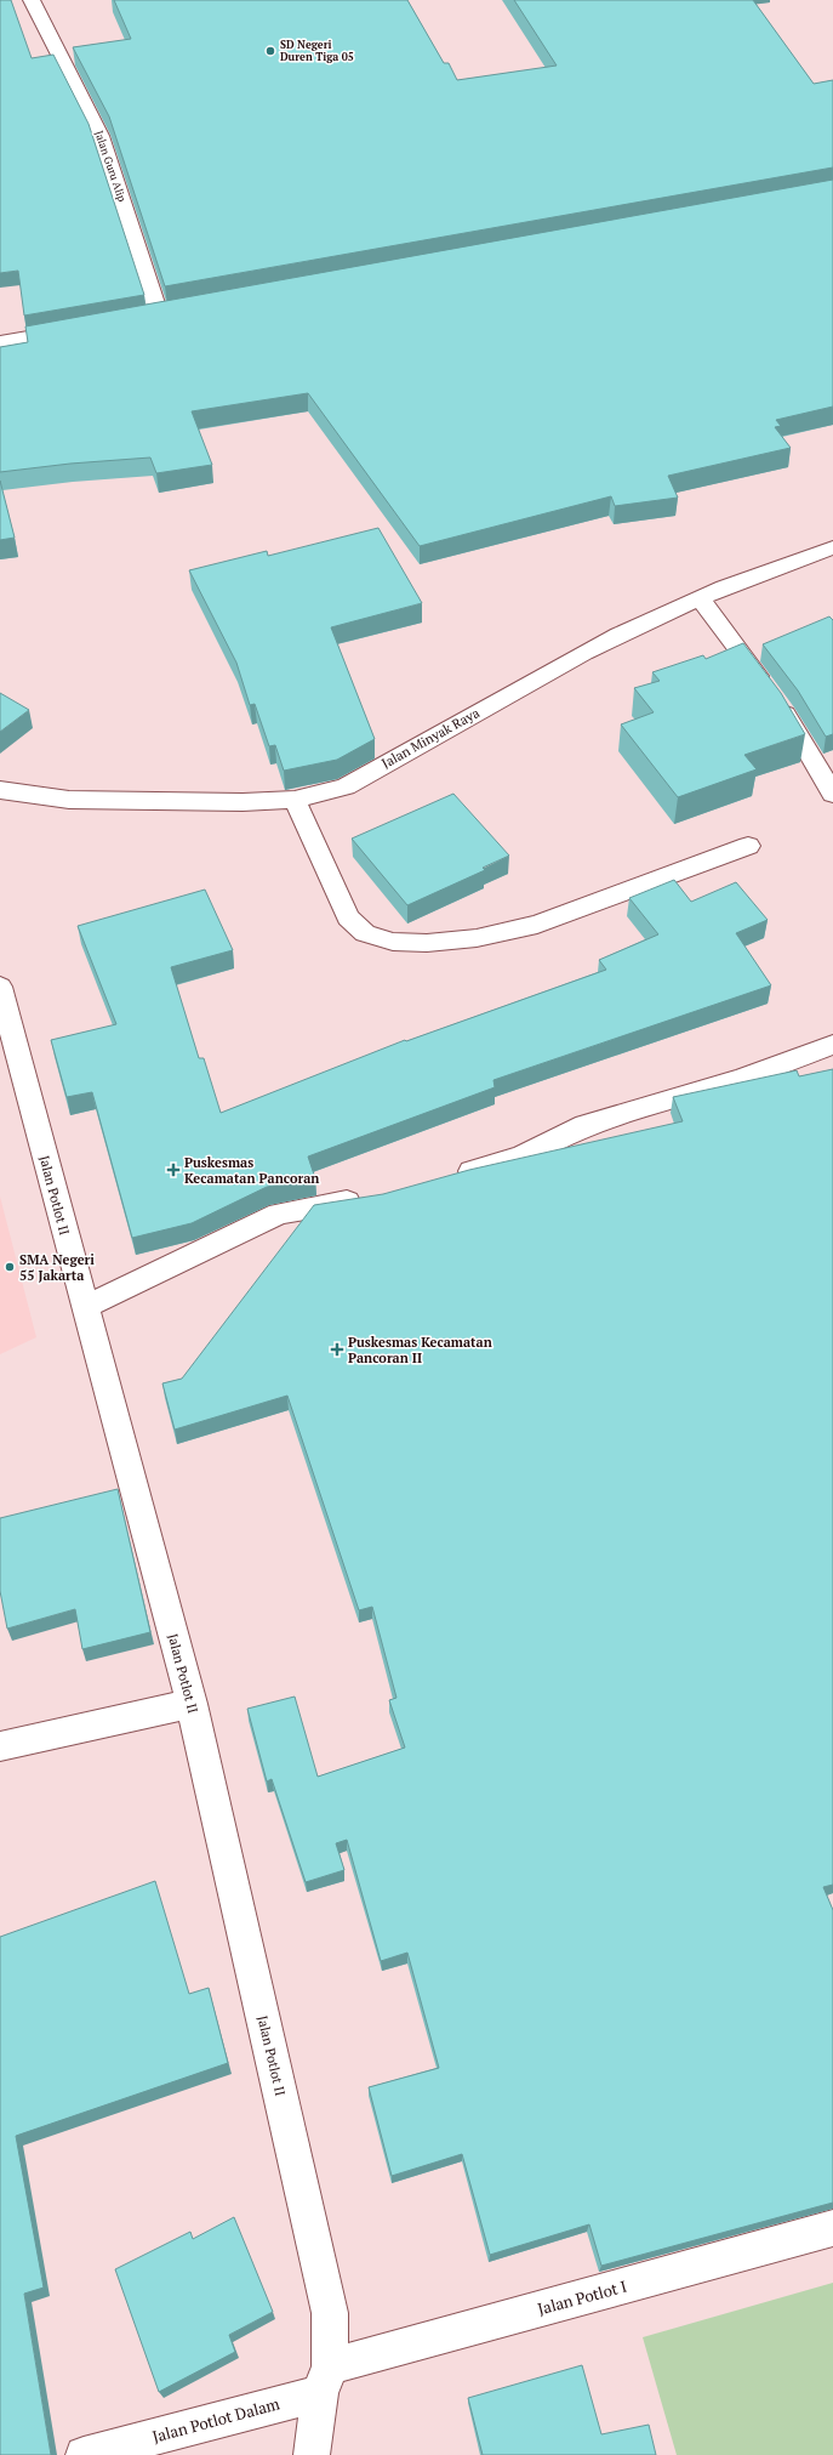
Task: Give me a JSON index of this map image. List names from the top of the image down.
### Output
{
  "streets": {
    "street": [
      "Jalan Guru Alip",
      "Jalan Minyak Raya",
      "Jalan Potlot II",
      "Jalan Potlot I",
      "Jalan Potlot Dalam"
    ]
  },
  "crossings": [
    ["Jalan Potlot II", "Jalan Potlot I"],
    ["Jalan Potlot II", "Jalan Potlot Dalam"],
    ["Jalan Potlot I", "Jalan Potlot Dalam"]
  ],
  "places": {
    "other": ["SD Negeri Duren Tiga 05", "SMA Negeri 55 Jakarta"],
    "health": ["Puskesmas Kecamatan Pancoran", "Puskesmas Kecamatan Pancoran II"]
  }
}
